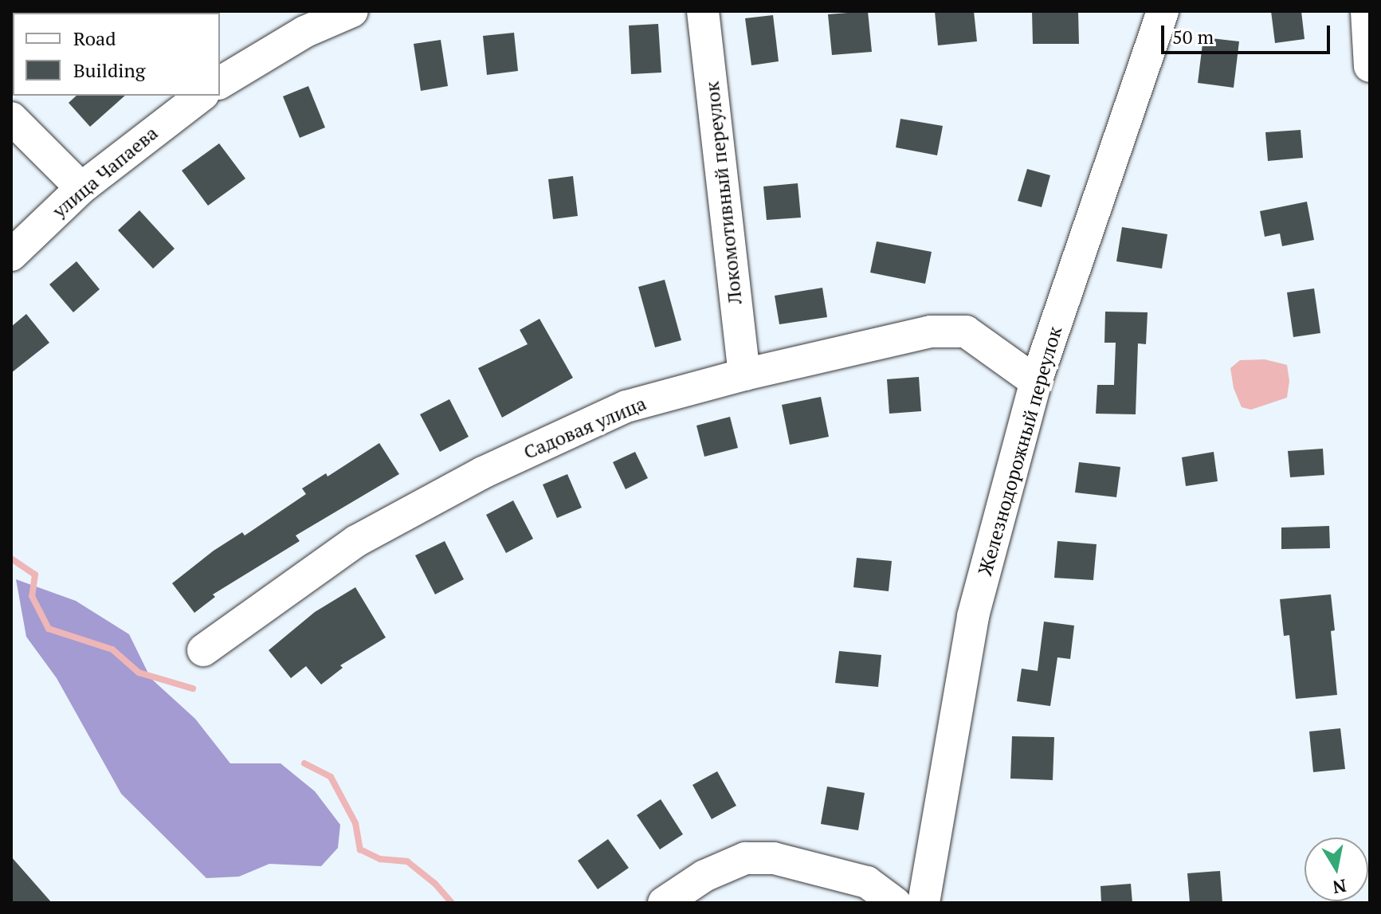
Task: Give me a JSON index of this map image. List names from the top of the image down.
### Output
{
  "streets": {
    "street": [
      "улица Чапаева",
      "Локомотивный переулок",
      "Садовая улица",
      "Железнодорожный переулок"
    ]
  },
  "crossings": [
    ["Локомотивный переулок", "Садовая улица"],
    ["Садовая улица", "Железнодорожный переулок"]
  ],
  "legend": ["Road", "Building"],
  "scale_bar": "50 m",
  "north": "bottom"
}
